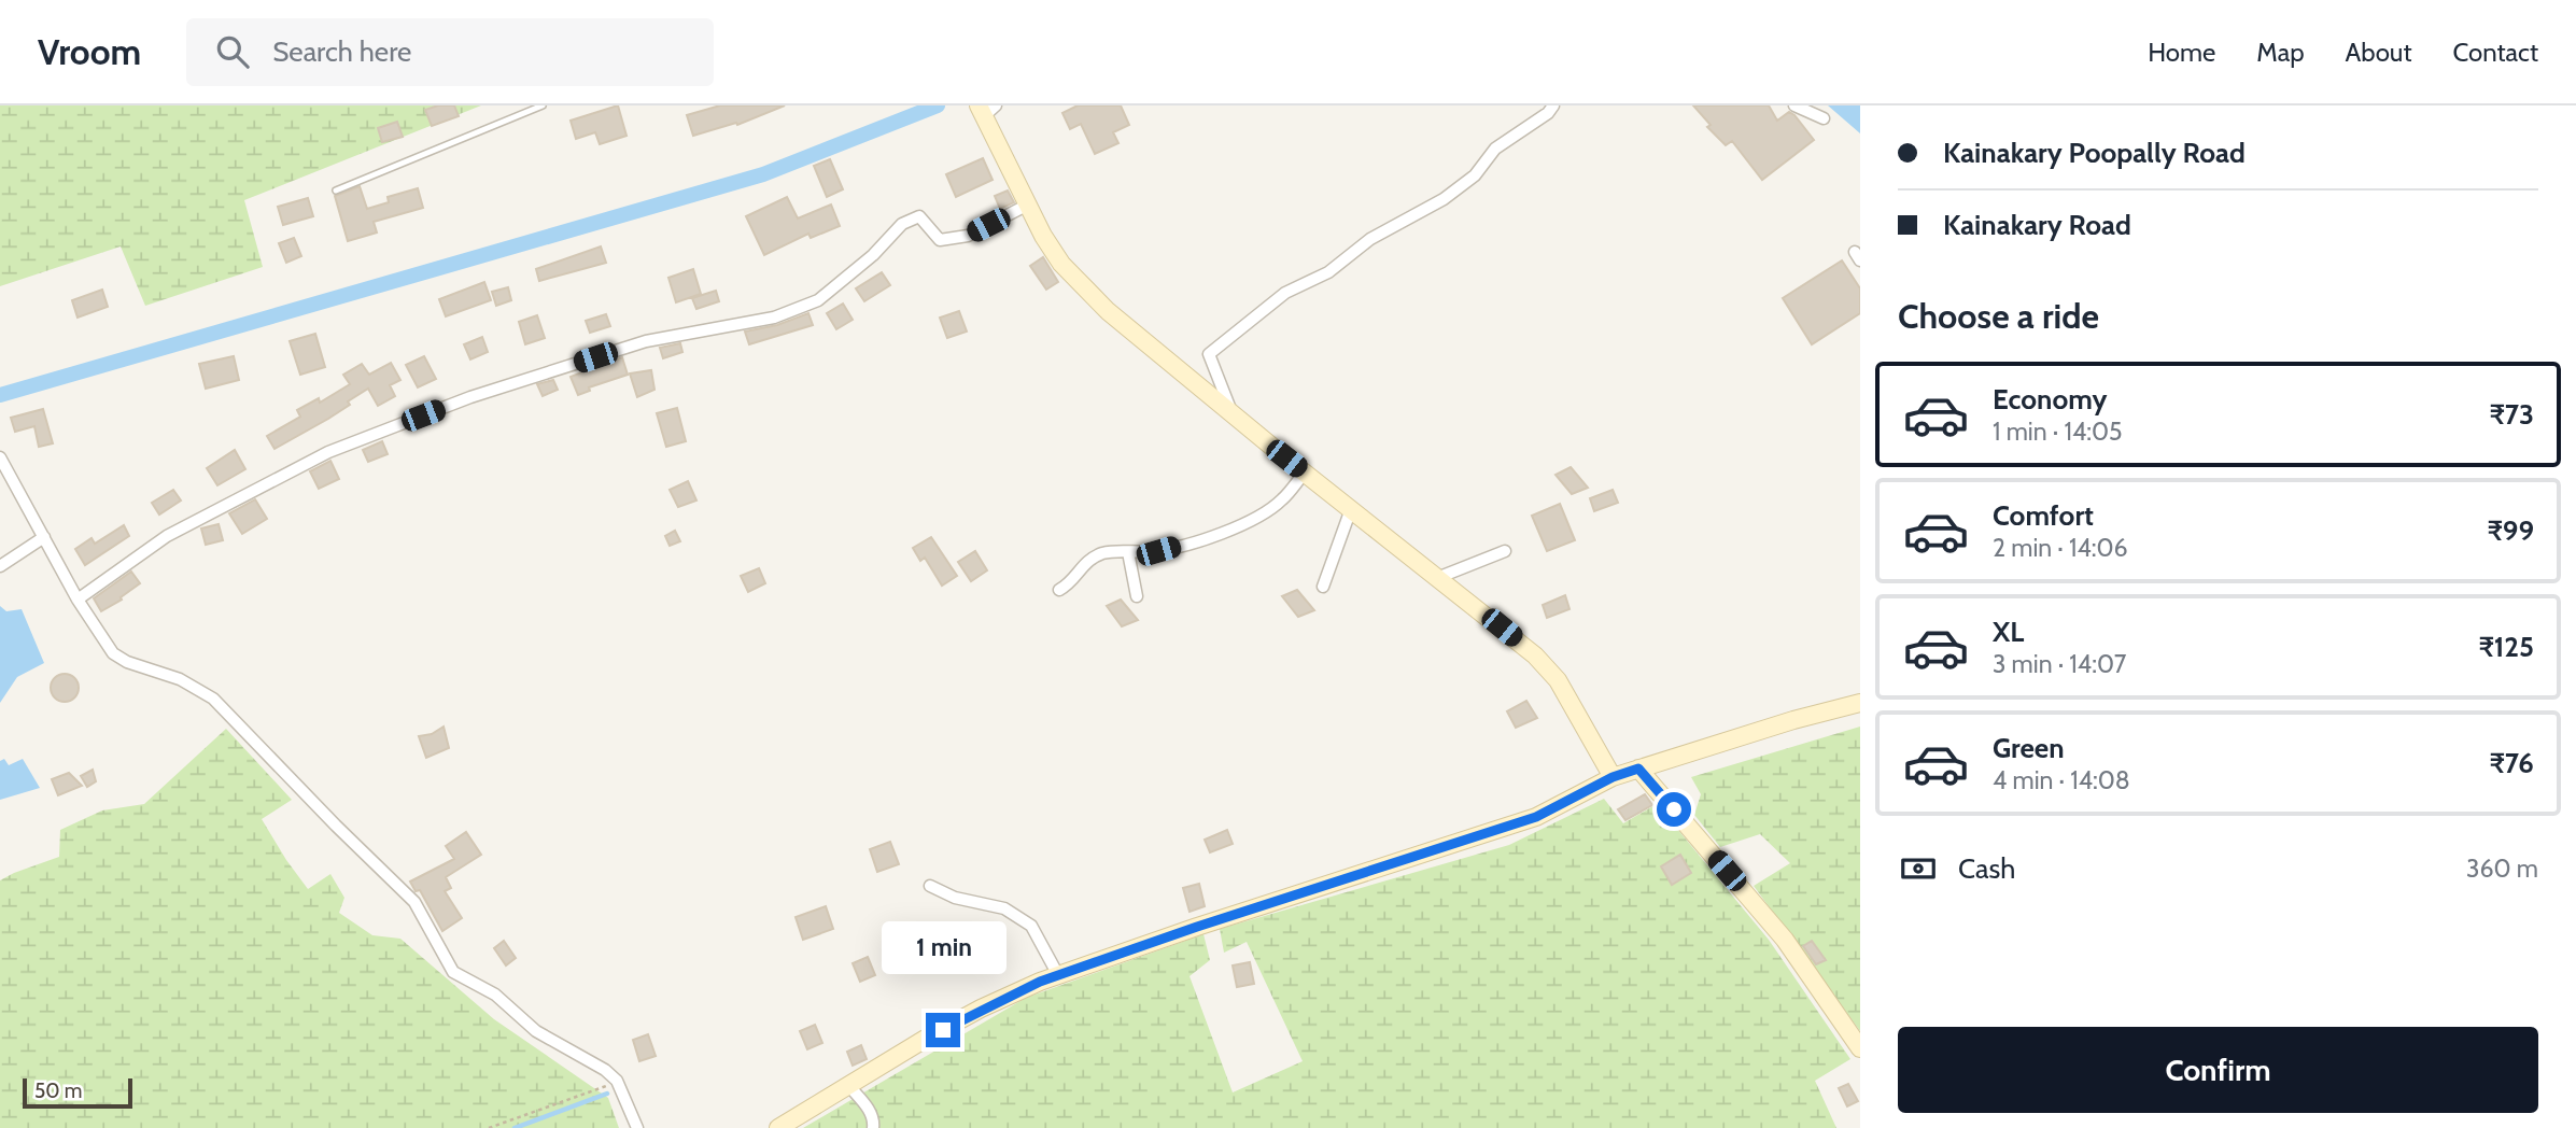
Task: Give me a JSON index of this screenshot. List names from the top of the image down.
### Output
{
  "scale_bar": "50 m",
  "page": {
    "header": "Vroom",
    "search": "Search here",
    "nav": [
      "Home",
      "Map",
      "About",
      "Contact"
    ],
    "banner": ["Kainakary Poopally Road", "Kainakary Road"],
    "heading": "Choose a ride",
    "list": [
      {
        "name": "Economy",
        "note": "1 min · 14:05",
        "value": "₹73"
      },
      {
        "name": "Comfort",
        "note": "2 min · 14:06",
        "value": "₹99"
      },
      {
        "name": "XL",
        "note": "3 min · 14:07",
        "value": "₹125"
      },
      {
        "name": "Green",
        "note": "4 min · 14:08",
        "value": "₹76"
      }
    ],
    "pay": ["Cash", "360 m"],
    "bubble": "1 min",
    "buttons": "Confirm",
    "scale": "50 m"
  }
}
